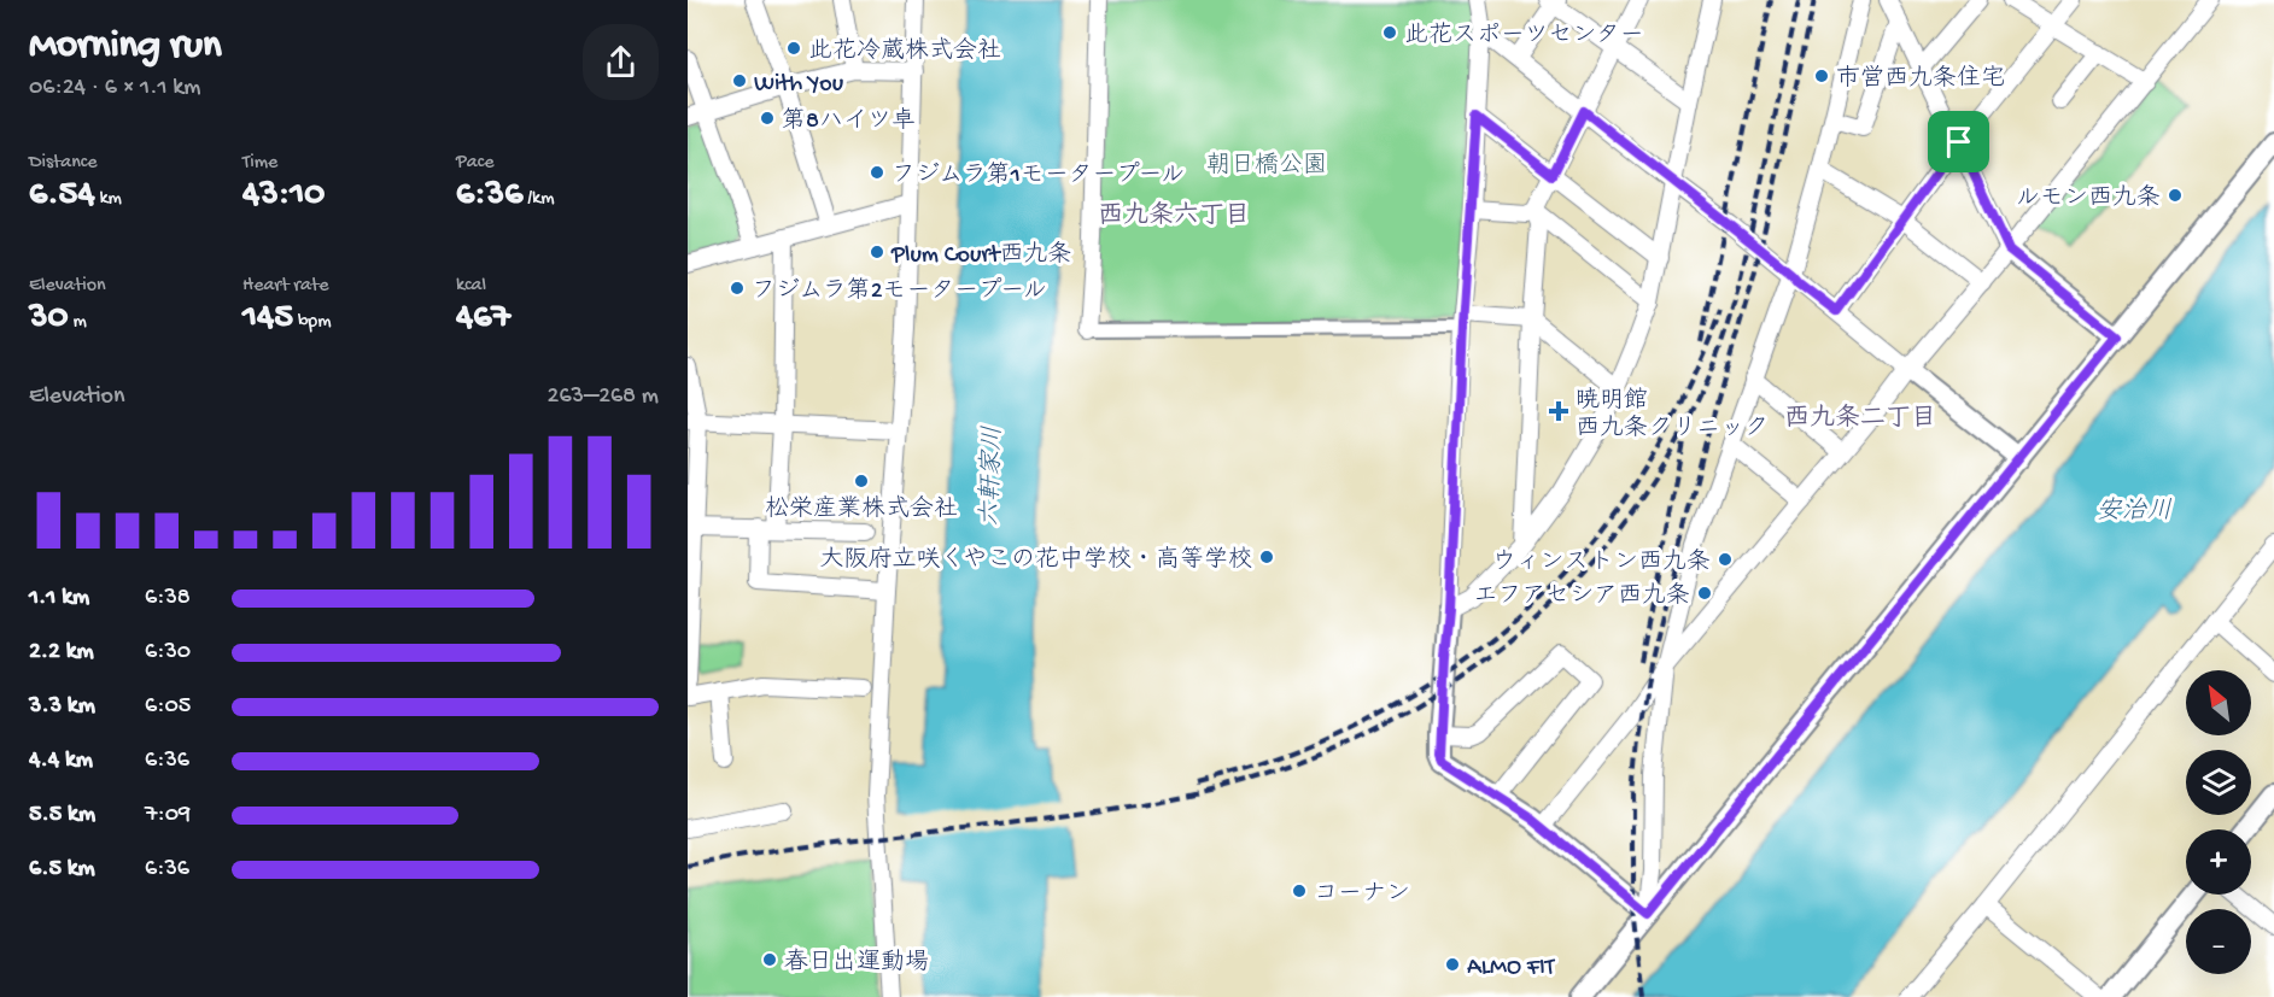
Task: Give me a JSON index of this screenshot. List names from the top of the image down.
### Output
{
  "districts": ["西九条六丁目", "西九条二丁目"],
  "water": ["六軒家川", "安治川"],
  "parks": ["朝日橋公園"],
  "places": {
    "other": [
      "此花スポーツセンター",
      "此花冷蔵株式会社",
      "市営西九条住宅",
      "With You",
      "第8ハイツ卓",
      "フジムラ第1モータープール",
      "ルモン西九条",
      "Plum Court西九条",
      "フジムラ第2モータープール",
      "松栄産業株式会社",
      "大阪府立咲くやこの花中学校・高等学校",
      "ウィンストン西九条",
      "エフアセシア西九条",
      "コーナン",
      "春日出運動場",
      "ALMO FIT"
    ],
    "health": ["暁明館 西九条クリニック"]
  },
  "north": "top left",
  "page": {
    "heading": ["Morning run", "06:24 · 6 × 1.1 km"],
    "stats": [
      ["Distance", "6.54 km"],
      ["Time", "43:10"],
      ["Pace", "6:36 /km"],
      ["Elevation", "30 m"],
      ["Heart rate", "145 bpm"],
      ["kcal", "467"]
    ],
    "chart": ["Elevation", "263–268 m"],
    "list": [
      {
        "name": "1.1 km",
        "note": "6:38"
      },
      {
        "name": "2.2 km",
        "note": "6:30"
      },
      {
        "name": "3.3 km",
        "note": "6:05"
      },
      {
        "name": "4.4 km",
        "note": "6:36"
      },
      {
        "name": "5.5 km",
        "note": "7:09"
      },
      {
        "name": "6.5 km",
        "note": "6:36"
      }
    ],
    "map_buttons": ["+", "−"]
  }
}
